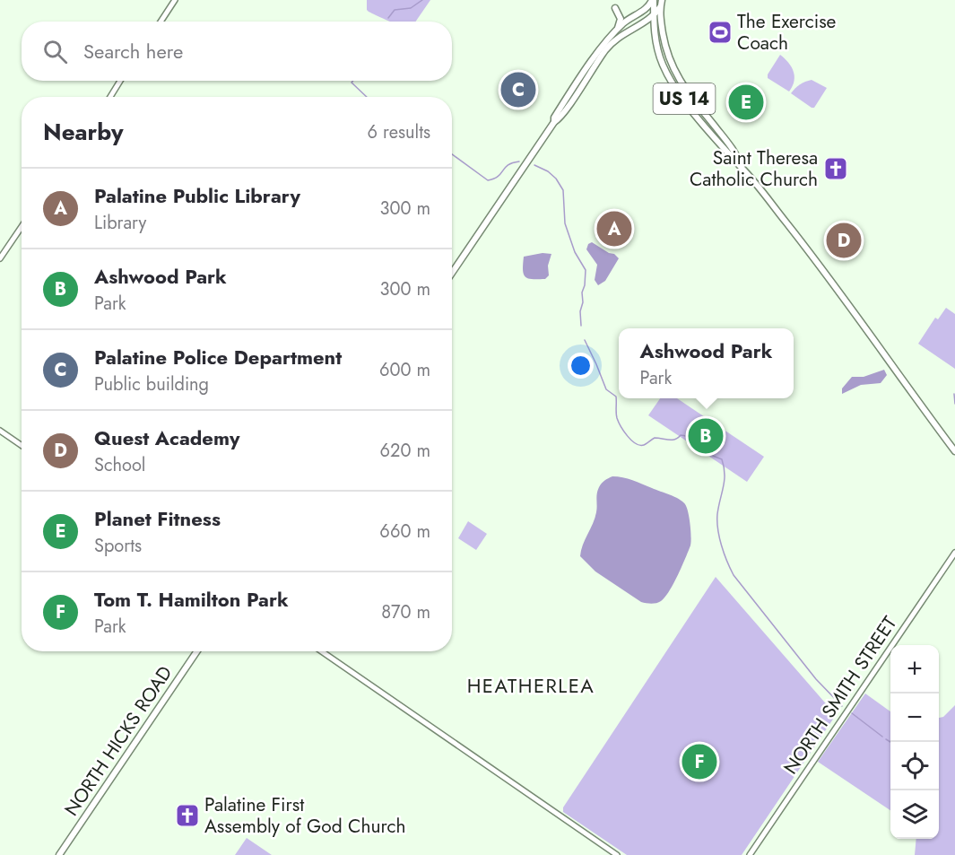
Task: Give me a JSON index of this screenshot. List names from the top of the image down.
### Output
{
  "streets": {
    "main road": ["US 14", "NORTH HICKS ROAD"],
    "street": ["NORTH SMITH STREET"]
  },
  "districts": ["HEATHERLEA"],
  "places": {
    "sports": ["The Exercise Coach"],
    "church": ["Saint Theresa Catholic Church", "Palatine First Assembly of God Church"]
  },
  "page": {
    "search": "Search here",
    "pins": [
      "C",
      "E",
      "A",
      "D",
      "B",
      "F"
    ],
    "heading": ["Nearby", "6 results"],
    "list": [
      {
        "mark": "A",
        "name": "Palatine Public Library",
        "note": "Library",
        "value": "300 m"
      },
      {
        "mark": "B",
        "name": "Ashwood Park",
        "note": "Park",
        "value": "300 m"
      },
      {
        "mark": "C",
        "name": "Palatine Police Department",
        "note": "Public building",
        "value": "600 m"
      },
      {
        "mark": "D",
        "name": "Quest Academy",
        "note": "School",
        "value": "620 m"
      },
      {
        "mark": "E",
        "name": "Planet Fitness",
        "note": "Sports",
        "value": "660 m"
      },
      {
        "mark": "F",
        "name": "Tom T. Hamilton Park",
        "note": "Park",
        "value": "870 m"
      }
    ],
    "popup": ["Ashwood Park", "Park"],
    "map_buttons": ["+", "−"]
  }
}
